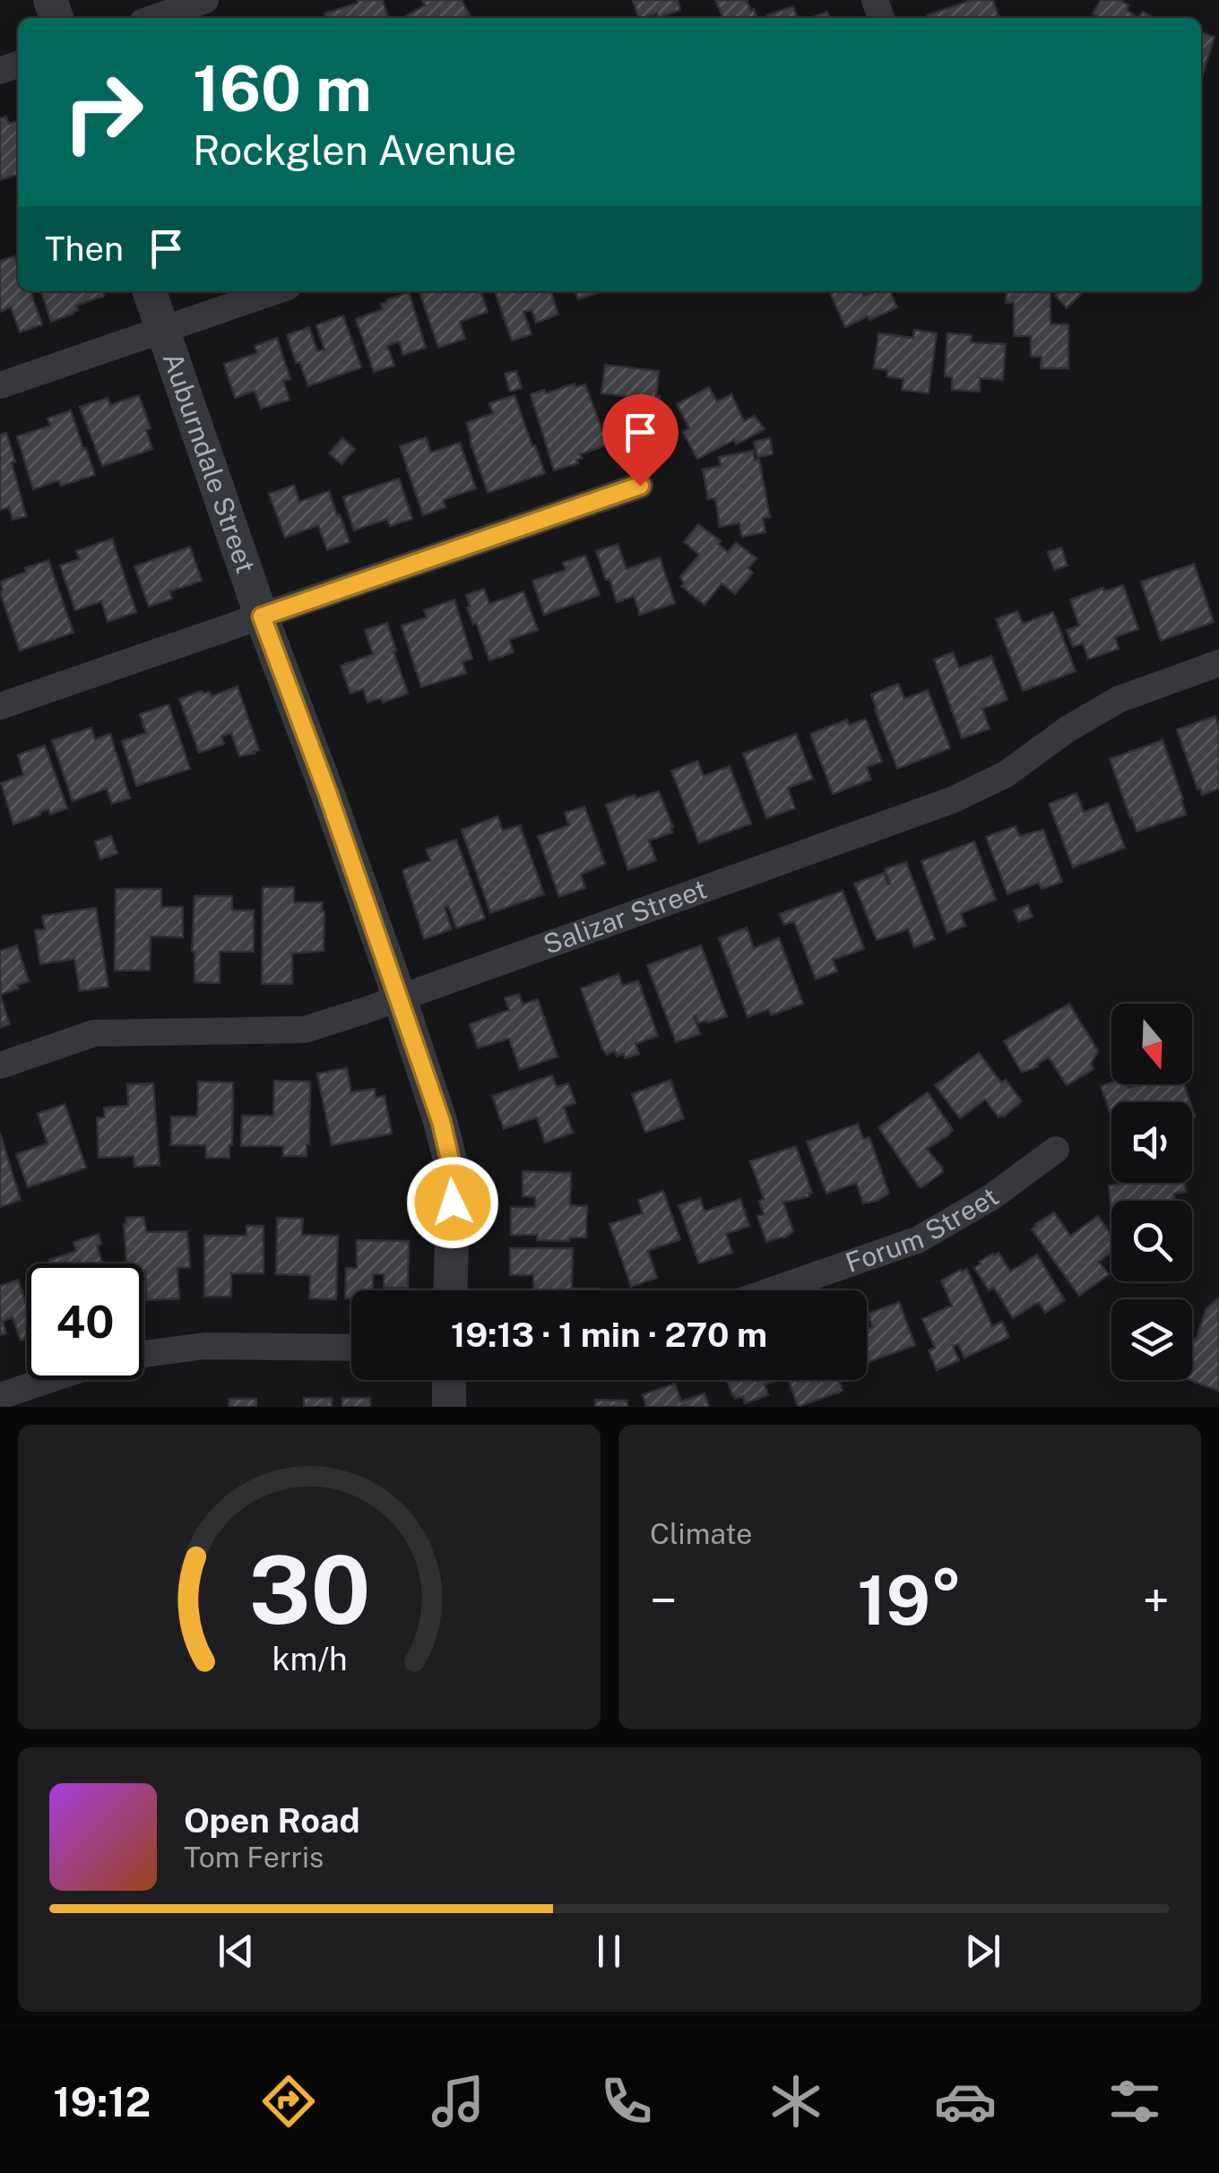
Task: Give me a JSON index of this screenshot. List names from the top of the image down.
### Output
{
  "streets": {
    "street": ["Auburndale Street", "Salizar Street", "Forum Street"]
  },
  "crossings": [
    ["Auburndale Street", "Salizar Street"]
  ],
  "north": "bottom",
  "page": {
    "turn": ["160 m", "Rockglen Avenue"],
    "then": "Then",
    "limit": "40",
    "trip": "19:13 · 1 min · 270 m",
    "tile": "Climate",
    "heat": ["−", "19°", "+"],
    "song": ["Open Road", "Tom Ferris"],
    "tabs": "19:12",
    "gauge": ["30", "km/h"]
  }
}
